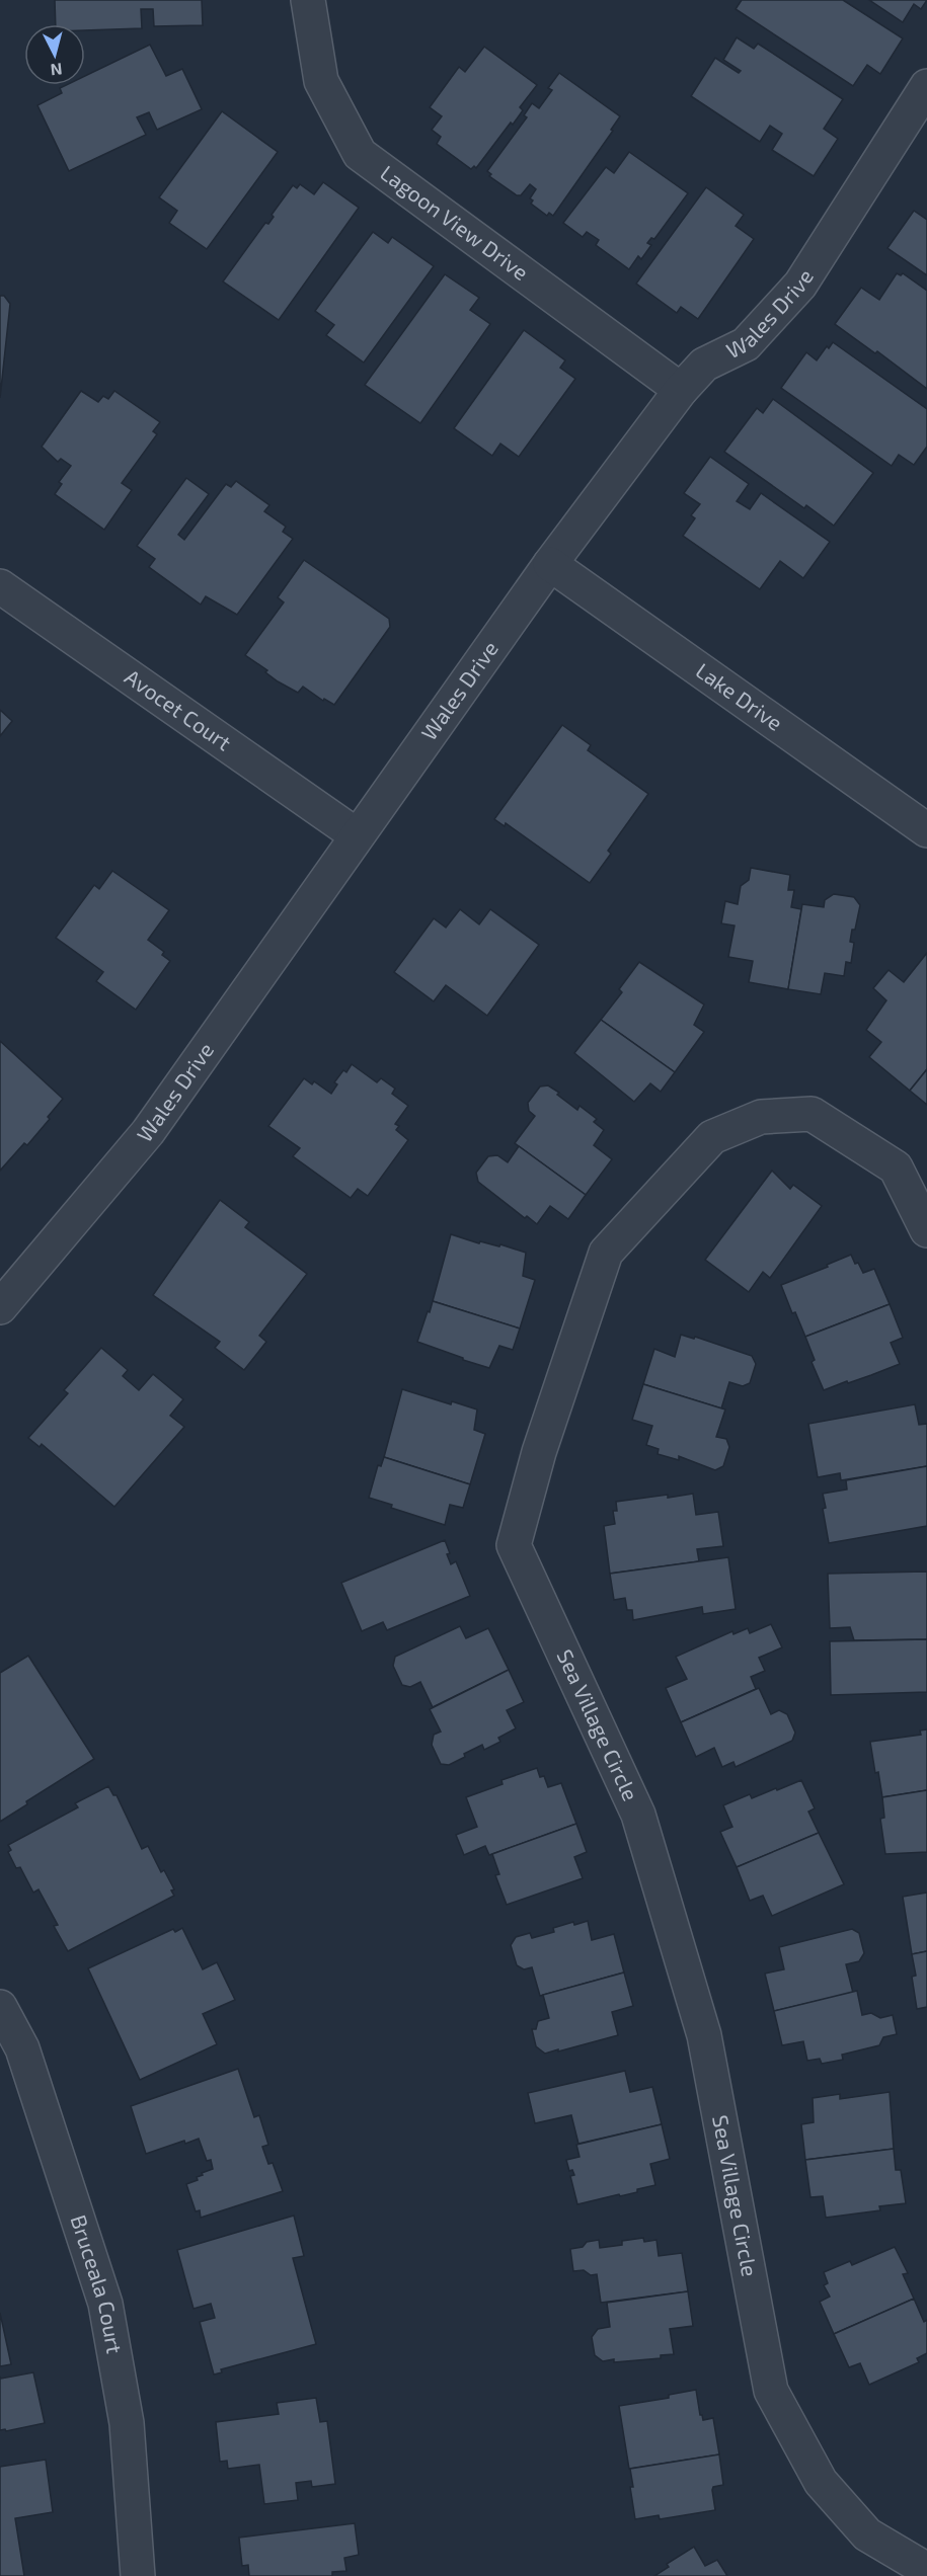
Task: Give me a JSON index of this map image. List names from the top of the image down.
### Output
{
  "streets": {
    "street": [
      "Lagoon View Drive",
      "Wales Drive",
      "Lake Drive",
      "Avocet Court",
      "Sea Village Circle",
      "Bruceala Court"
    ]
  },
  "crossings": [
    ["Lagoon View Drive", "Wales Drive"],
    ["Wales Drive", "Lake Drive"],
    ["Wales Drive", "Avocet Court"]
  ],
  "north": "bottom"
}
